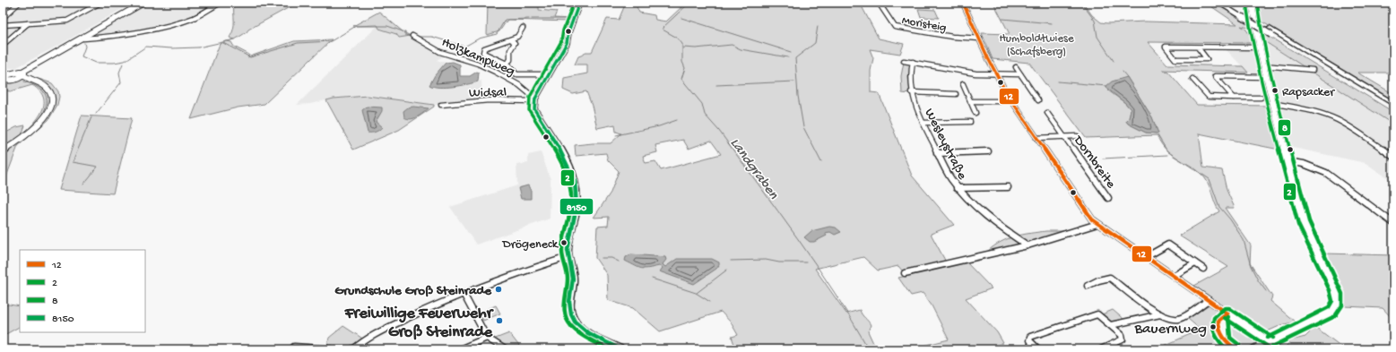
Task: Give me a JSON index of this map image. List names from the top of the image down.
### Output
{
  "streets": {
    "street": [
      "Moristeig",
      "Holzkampweg",
      "Widsal",
      "Wesleystraße",
      "Dornbreite"
    ]
  },
  "crossings": [
    ["Holzkampweg", "Widsal"]
  ],
  "water": ["Landgraben"],
  "parks": ["Humboldtwiese (Schafsberg)"],
  "places": [
    "Rapsacker",
    "Drögeneck",
    "Grundschule Groß Steinrade",
    "Freiwillige Feuerwehr Groß Steinrade",
    "Bauernweg"
  ],
  "lines": [
    "transit line 12",
    "transit line 2",
    "transit line 8",
    "transit line 8150"
  ],
  "legend": [
    "12",
    "2",
    "8",
    "8150"
  ]
}
